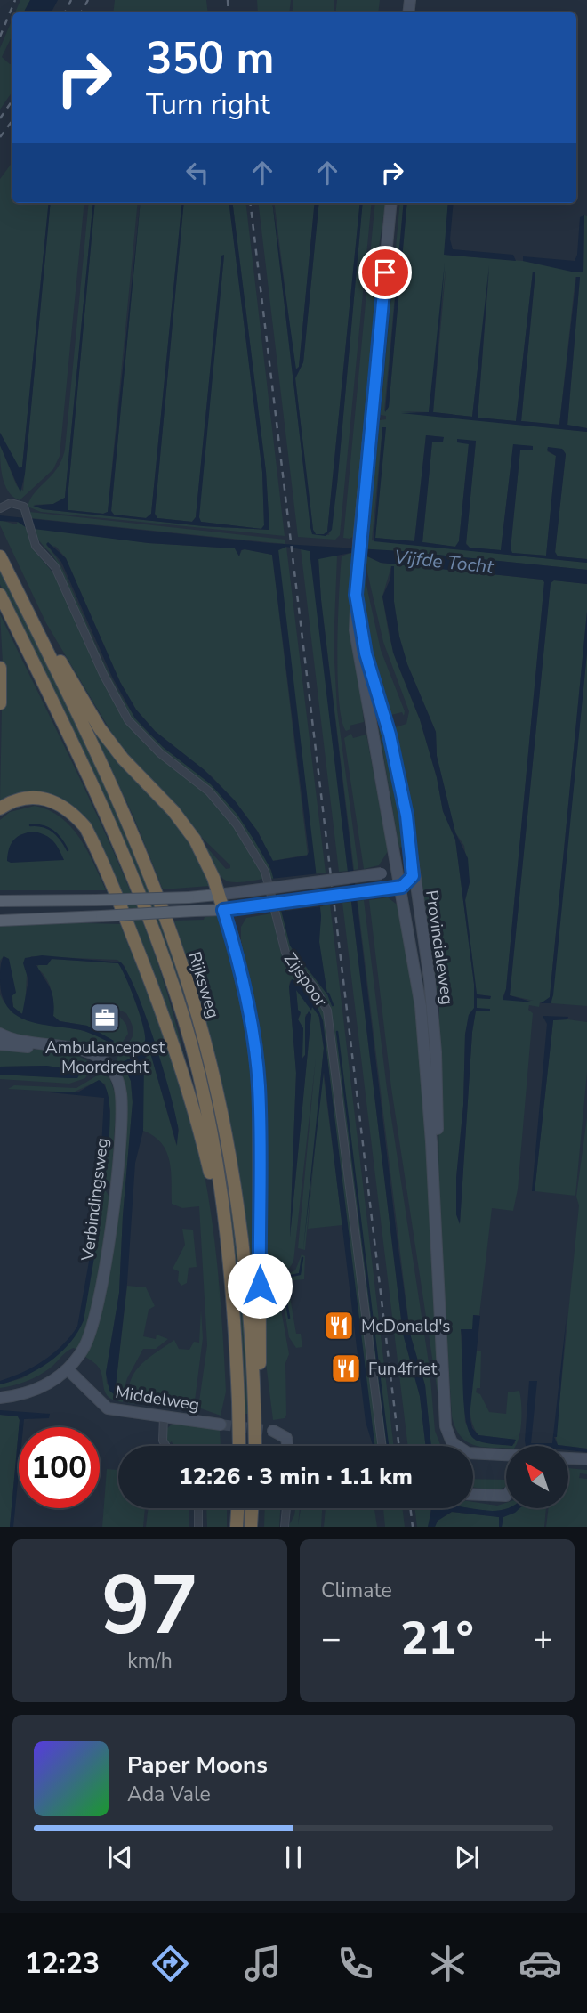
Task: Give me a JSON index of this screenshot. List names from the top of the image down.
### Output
{
  "streets": {
    "highway": ["Rijksweg"],
    "street": [
      "Provincialeweg",
      "Zijspoor",
      "Verbindingsweg",
      "Middelweg"
    ]
  },
  "crossings": [
    ["Verbindingsweg", "Middelweg"]
  ],
  "water": ["Vijfde Tocht"],
  "places": {
    "office": ["Ambulancepost Moordrecht"],
    "restaurant": ["McDonald's", "Fun4friet"]
  },
  "north": "top left",
  "page": {
    "turn": ["350 m", "Turn right"],
    "limit": "100",
    "trip": "12:26 · 3 min · 1.1 km",
    "tile": [
      ["97", "km/h"],
      "Climate"
    ],
    "heat": ["−", "21°", "+"],
    "song": ["Paper Moons", "Ada Vale"],
    "tabs": "12:23"
  }
}
